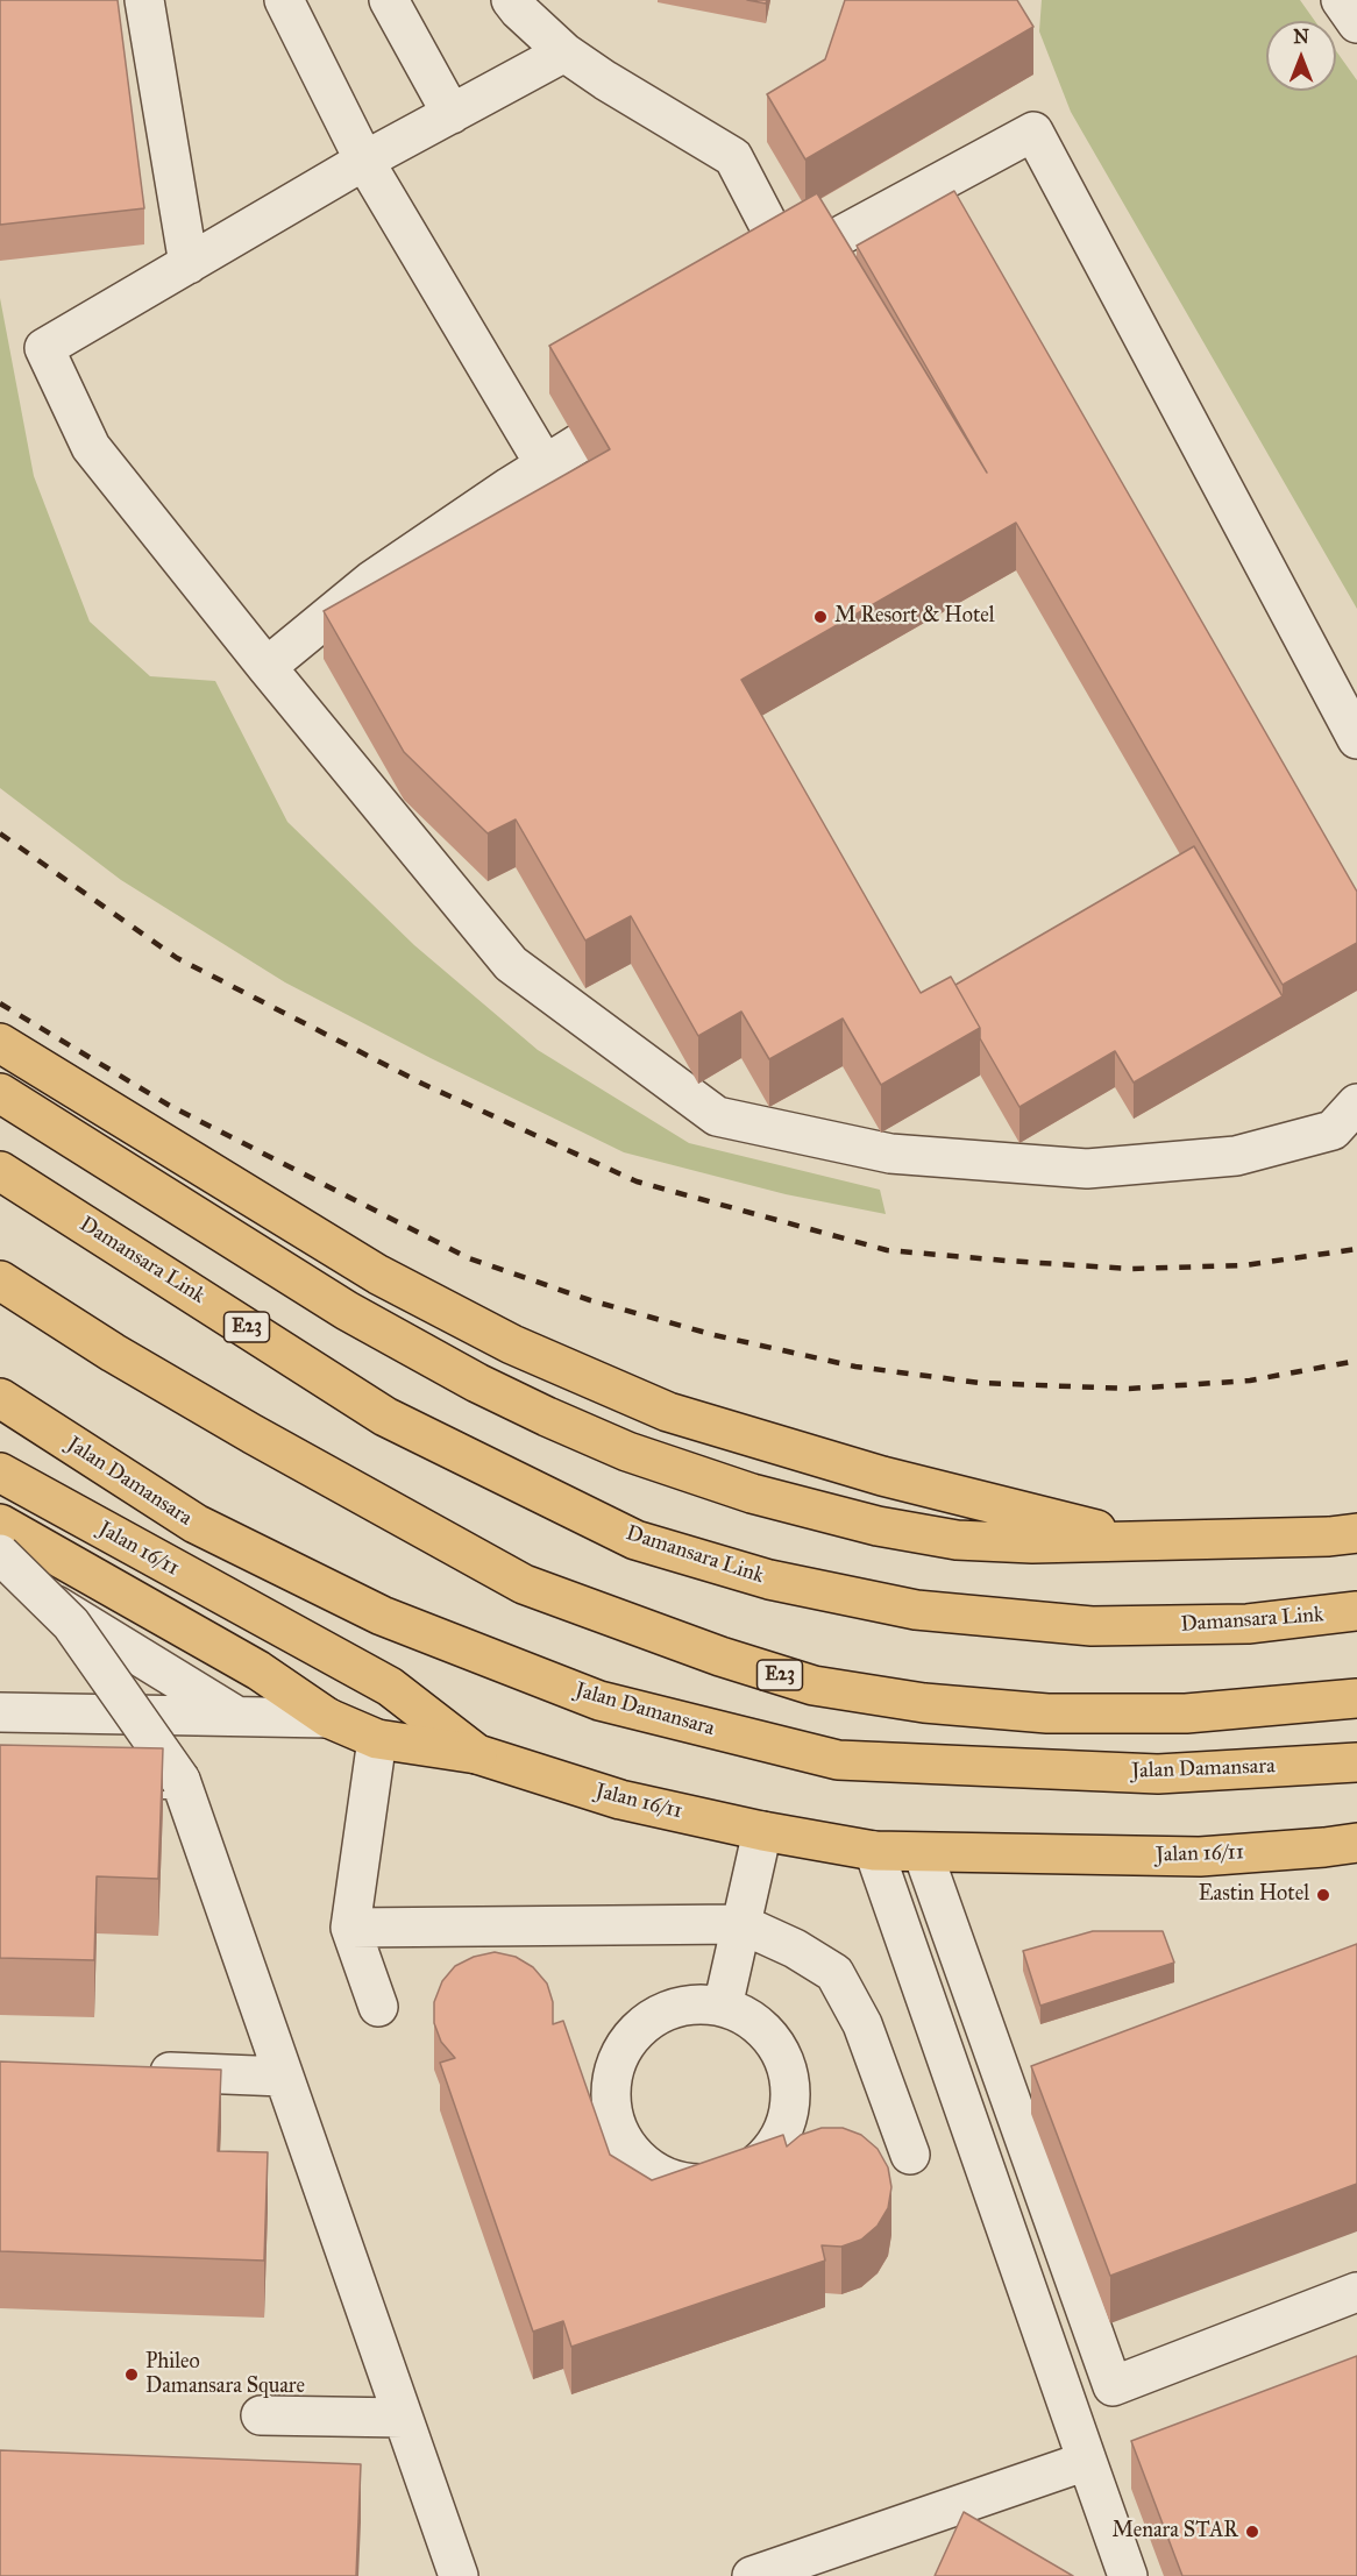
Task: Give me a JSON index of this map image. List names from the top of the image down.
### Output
{
  "streets": {
    "main road": [
      "Damansara Link",
      "E23",
      "Jalan Damansara",
      "Jalan 16/11"
    ]
  },
  "places": [
    "M Resort & Hotel",
    "Eastin Hotel",
    "Phileo Damansara Square",
    "Menara STAR"
  ],
  "north": "top"
}
